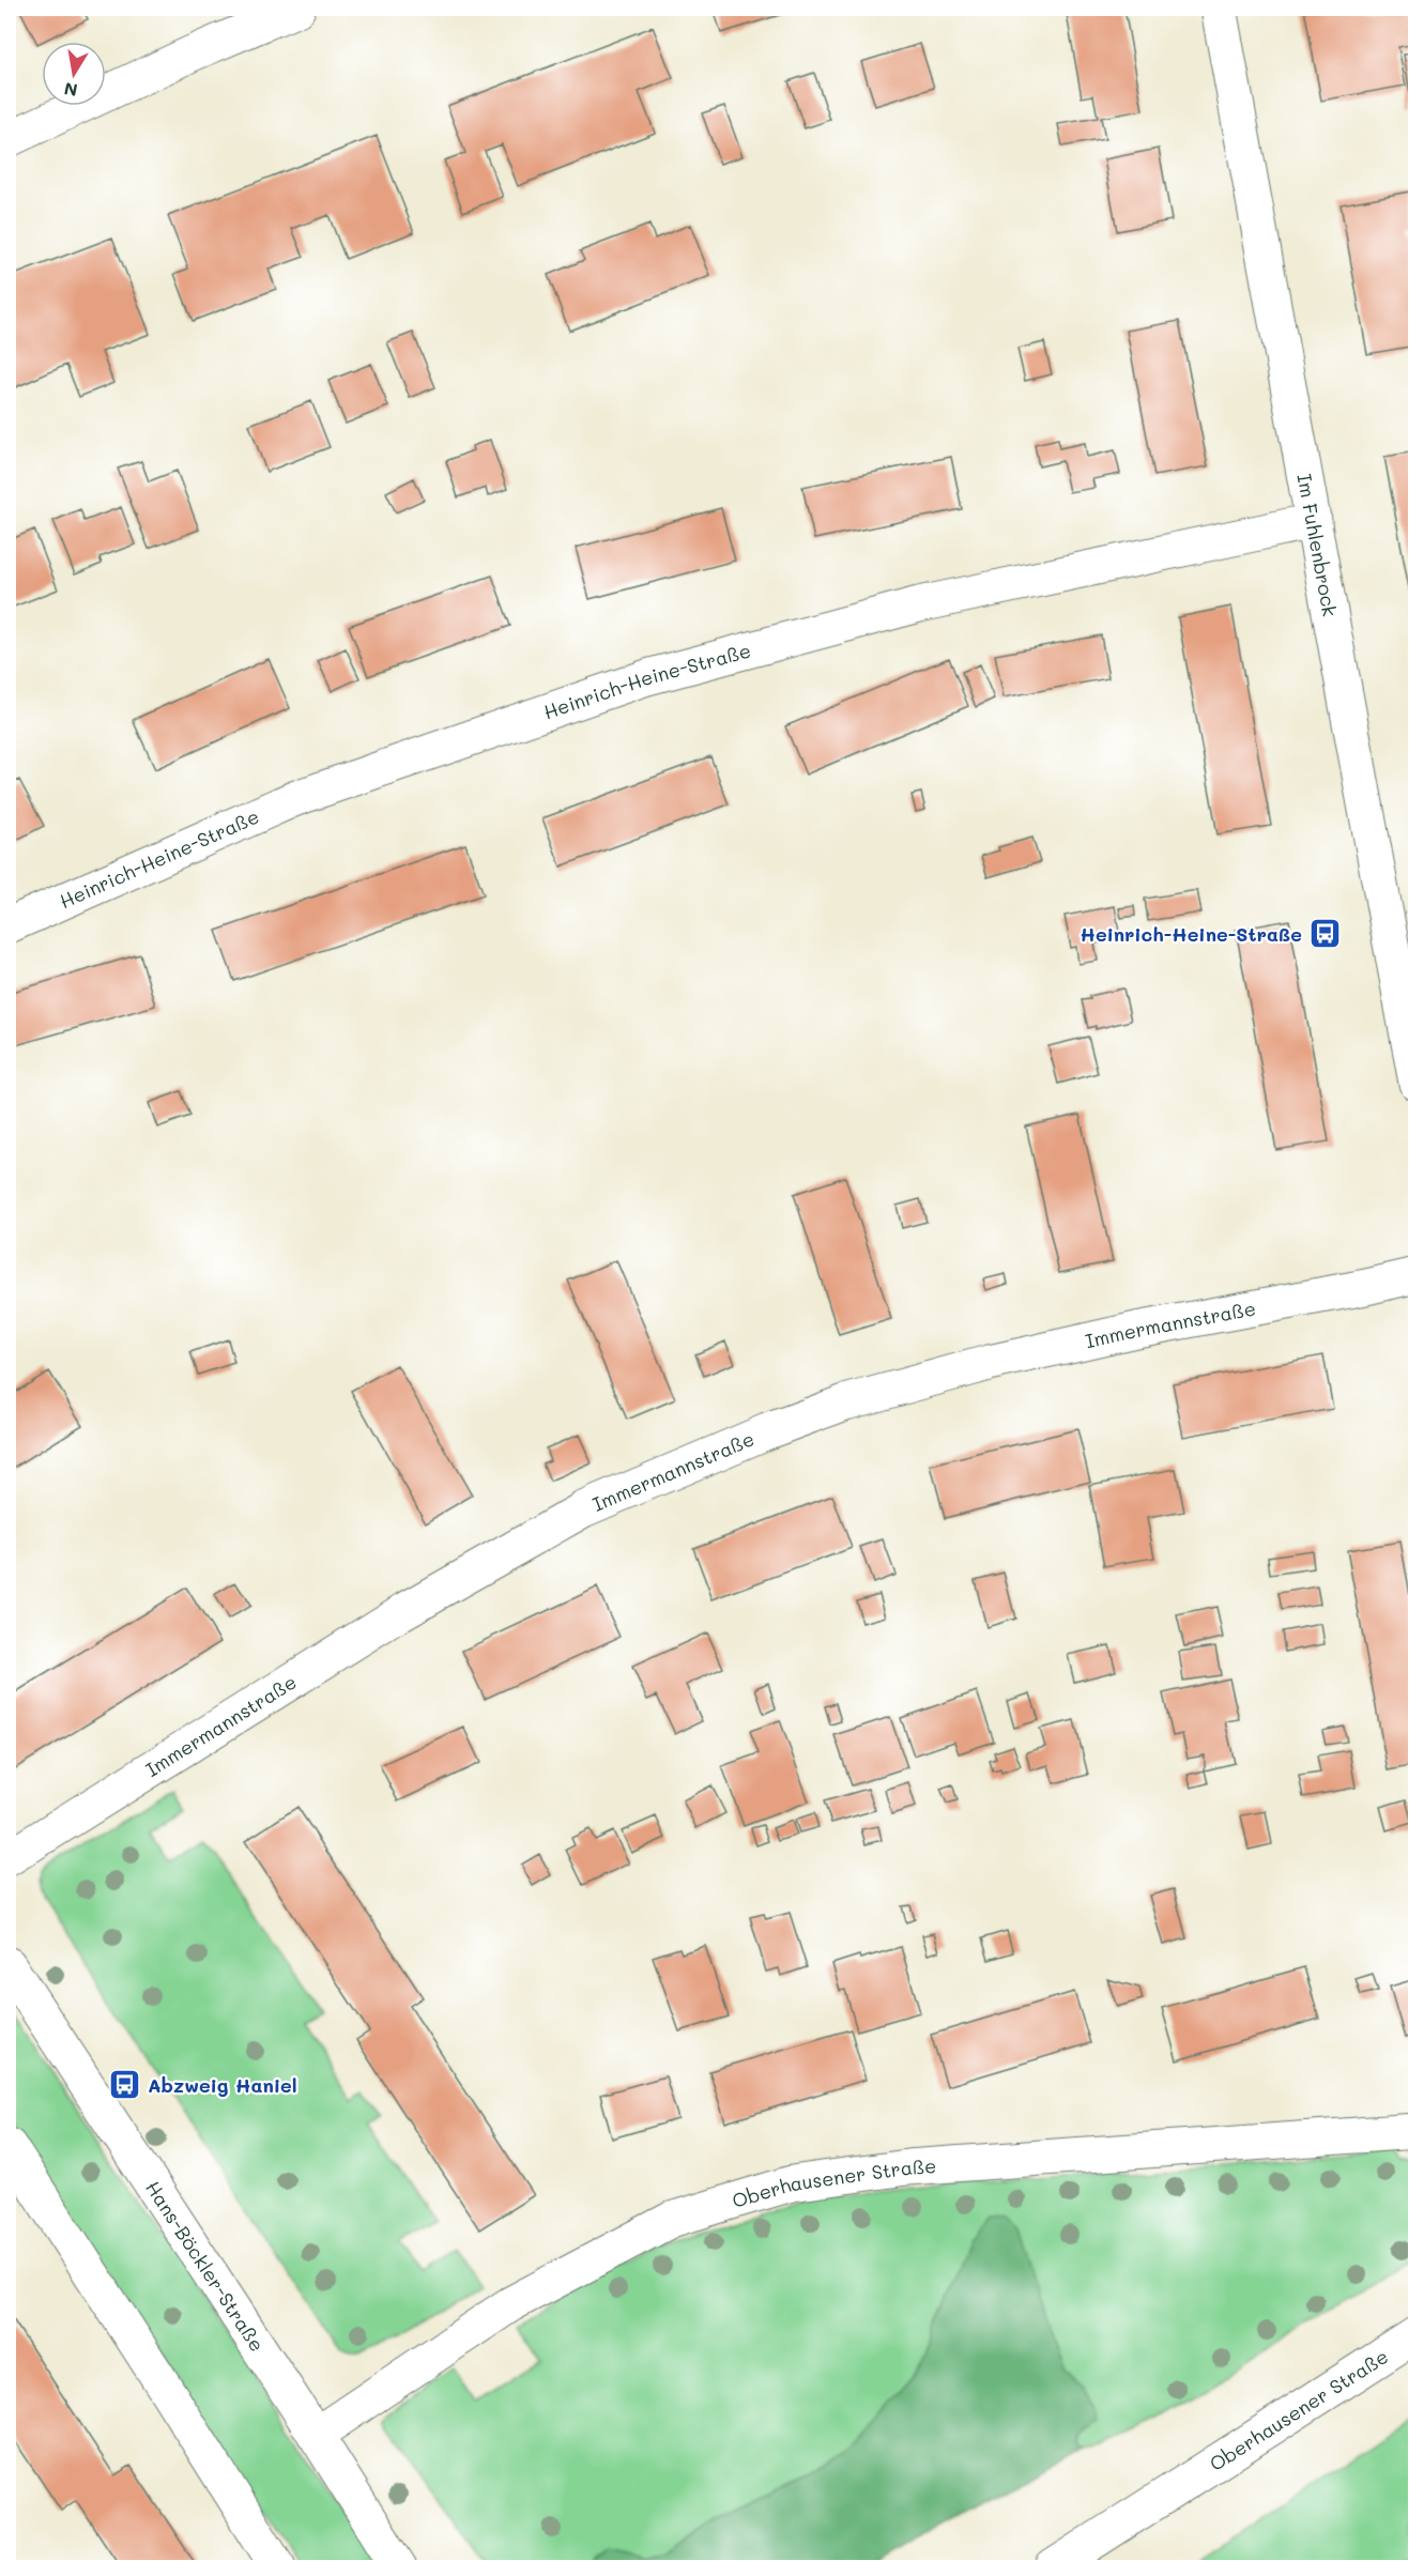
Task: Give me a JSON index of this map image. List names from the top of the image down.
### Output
{
  "streets": {
    "street": [
      "Im Fuhlenbrock",
      "Heinrich-Heine-Straße",
      "Immermannstraße",
      "Oberhausener Straße",
      "Hans-Böckler-Straße"
    ]
  },
  "crossings": [
    ["Im Fuhlenbrock", "Heinrich-Heine-Straße"],
    ["Oberhausener Straße", "Hans-Böckler-Straße"]
  ],
  "places": {
    "bus stop": ["Heinrich-Heine-Straße", "Abzweig Haniel"]
  },
  "north": "bottom"
}
